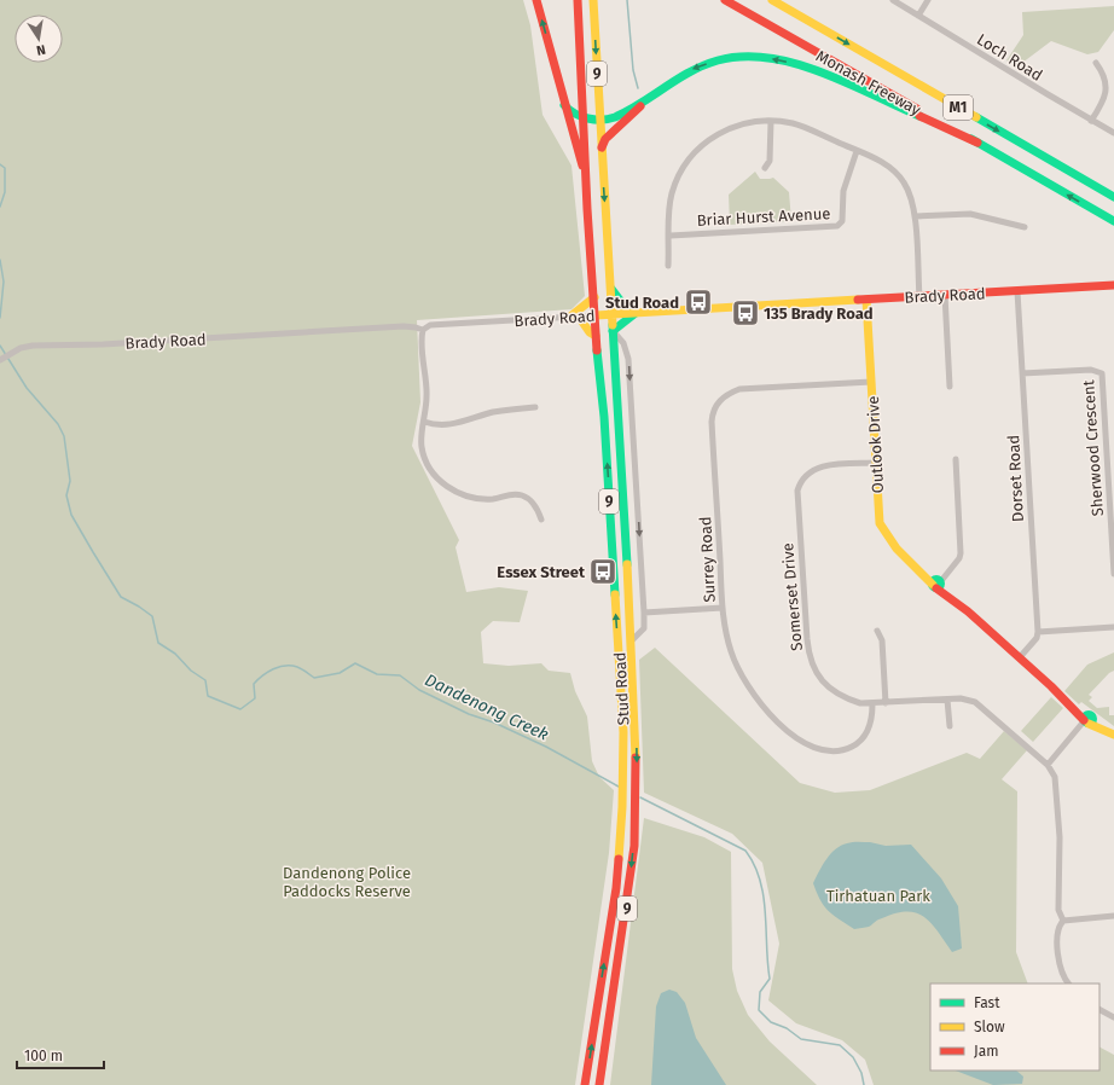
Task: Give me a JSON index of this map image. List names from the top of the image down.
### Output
{
  "streets": {
    "main road": [
      "9",
      "Monash Freeway",
      "M1",
      "Brady Road",
      "Outlook Drive",
      "Stud Road"
    ],
    "street": [
      "Loch Road",
      "Briar Hurst Avenue",
      "Sherwood Crescent",
      "Dorset Road",
      "Surrey Road",
      "Somerset Drive"
    ]
  },
  "crossings": [
    ["Brady Road", "Outlook Drive"],
    ["Brady Road", "Dorset Road"],
    ["Brady Road", "Stud Road"],
    ["Outlook Drive", "Surrey Road"],
    ["Outlook Drive", "Somerset Drive"],
    ["Sherwood Crescent", "Dorset Road"],
    ["Surrey Road", "Somerset Drive"]
  ],
  "water": ["Dandenong Creek"],
  "parks": ["Dandenong Police Paddocks Reserve", "Tirhatuan Park"],
  "places": {
    "bus stop": ["Stud Road", "135 Brady Road", "Essex Street"]
  },
  "legend": ["Fast", "Slow", "Jam"],
  "scale_bar": "100 m",
  "north": "bottom"
}
